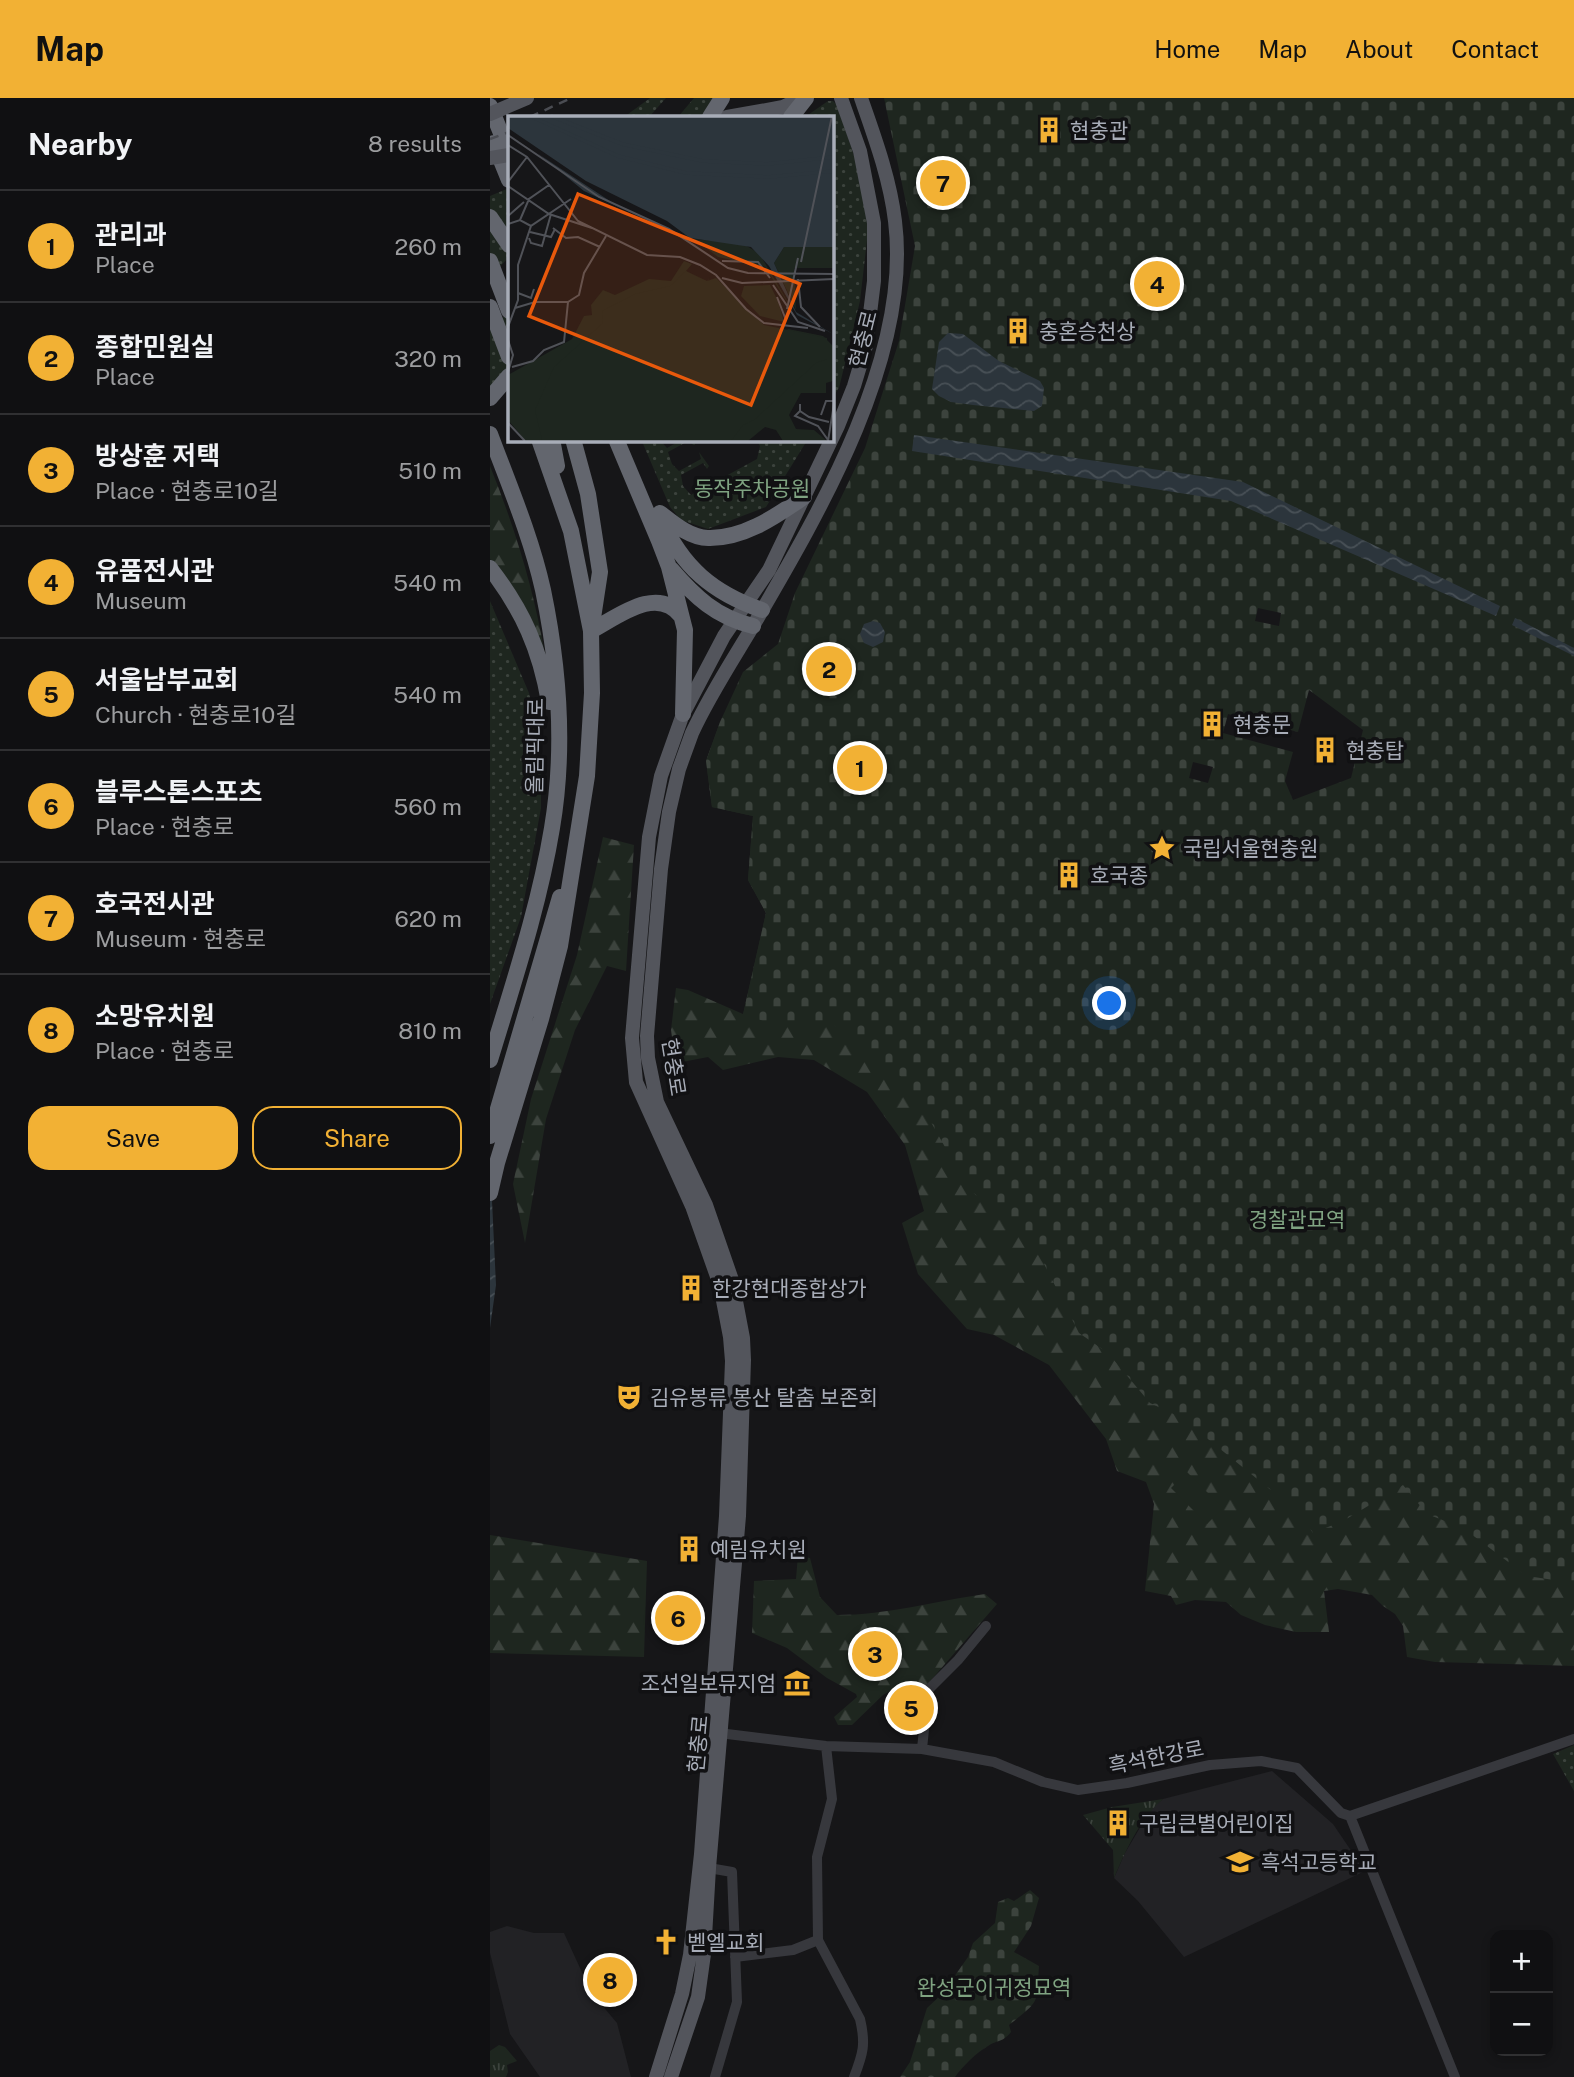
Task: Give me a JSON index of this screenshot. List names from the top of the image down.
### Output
{
  "streets": {
    "highway": ["올림픽대로"],
    "main road": ["현충로"],
    "street": ["흑석한강로"]
  },
  "crossings": [
    ["현충로", "흑석한강로"]
  ],
  "parks": ["동작주차공원", "경찰관묘역", "완성군이귀정묘역"],
  "places": {
    "building": [
      "현충관",
      "충혼승천상",
      "현충문",
      "현충탑",
      "호국종",
      "한강현대종합상가",
      "예림유치원",
      "구립큰별어린이집"
    ],
    "place": ["국립서울현충원"],
    "theatre": ["김유봉류 봉산 탈춤 보존회"],
    "museum": ["조선일보뮤지엄"],
    "school or university": ["흑석고등학교"],
    "church": ["벧엘교회"]
  },
  "page": {
    "header": "Map",
    "nav": [
      "Home",
      "Map",
      "About",
      "Contact"
    ],
    "heading": ["Nearby", "8 results"],
    "pins": [
      "7",
      "4",
      "2",
      "1",
      "6",
      "3",
      "5",
      "8"
    ],
    "list": [
      {
        "mark": "1",
        "name": "관리과",
        "note": "Place",
        "value": "260 m"
      },
      {
        "mark": "2",
        "name": "종합민원실",
        "note": "Place",
        "value": "320 m"
      },
      {
        "mark": "3",
        "name": "방상훈 저택",
        "note": "Place · 현충로10길",
        "value": "510 m"
      },
      {
        "mark": "4",
        "name": "유품전시관",
        "note": "Museum",
        "value": "540 m"
      },
      {
        "mark": "5",
        "name": "서울남부교회",
        "note": "Church · 현충로10길",
        "value": "540 m"
      },
      {
        "mark": "6",
        "name": "블루스톤스포츠",
        "note": "Place · 현충로",
        "value": "560 m"
      },
      {
        "mark": "7",
        "name": "호국전시관",
        "note": "Museum · 현충로",
        "value": "620 m"
      },
      {
        "mark": "8",
        "name": "소망유치원",
        "note": "Place · 현충로",
        "value": "810 m"
      }
    ],
    "buttons": ["Save", "Share"],
    "map_buttons": ["+", "−"]
  }
}
